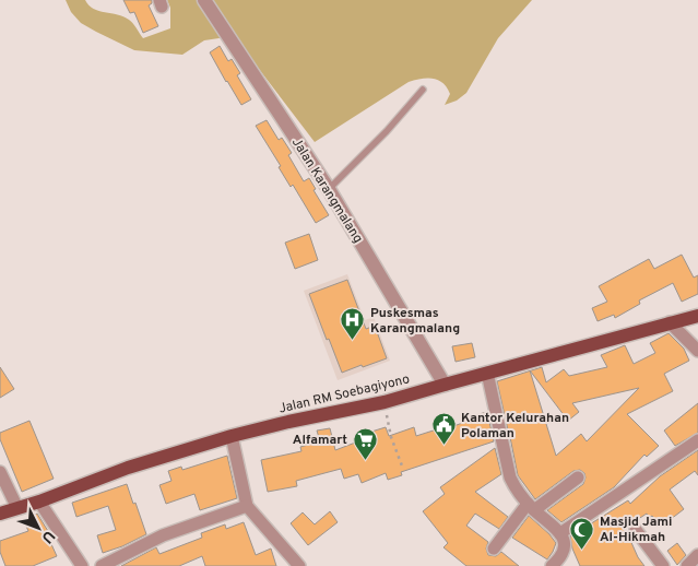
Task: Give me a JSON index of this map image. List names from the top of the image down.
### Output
{
  "streets": {
    "main road": ["Jalan RM Soebagiyono"],
    "street": ["Jalan Karangmalang"]
  },
  "crossings": [
    ["Jalan Karangmalang", "Jalan RM Soebagiyono"]
  ],
  "places": {
    "hospital": ["Puskesmas Karangmalang"],
    "public building": ["Kantor Kelurahan Polaman"],
    "supermarket": ["Alfamart"],
    "mosque": ["Masjid Jami Al-Hikmah"]
  },
  "north": "bottom right"
}
